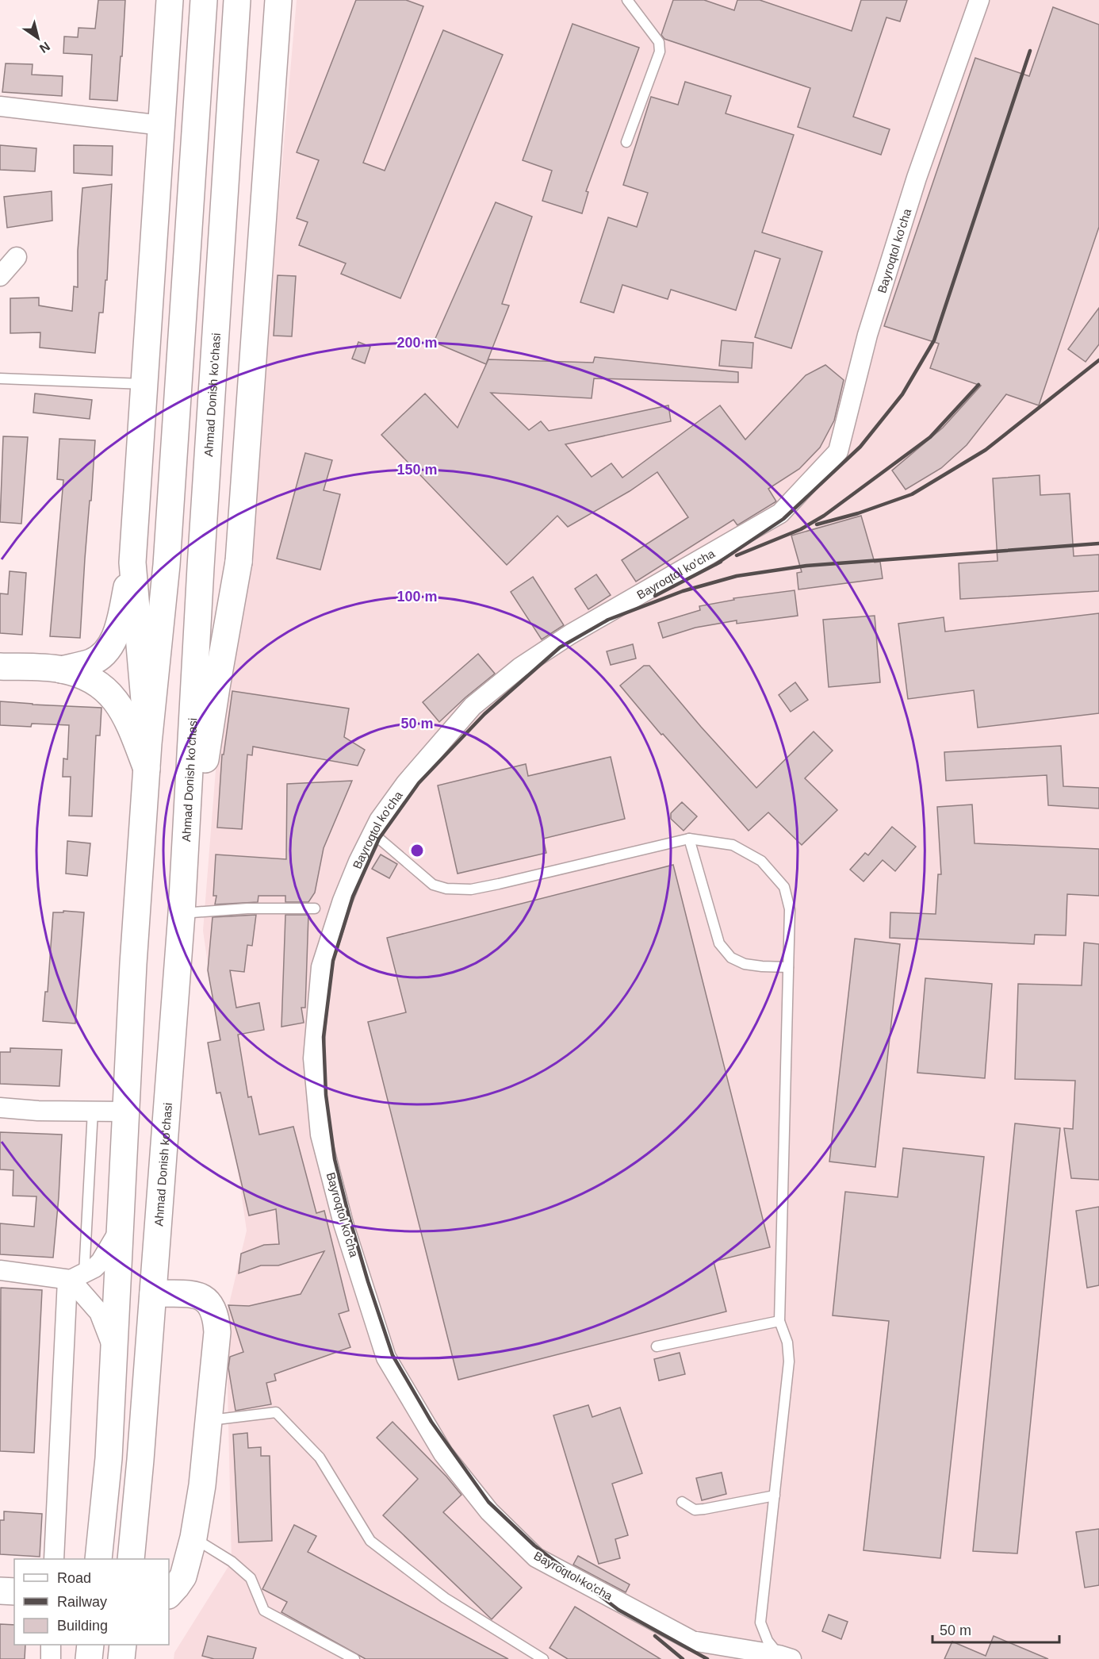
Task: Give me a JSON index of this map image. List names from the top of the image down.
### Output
{
  "streets": {
    "main road": ["Ahmad Donish ko'chasi"],
    "street": ["Bayroqtol ko'cha"]
  },
  "legend": ["Road", "Railway", "Building"],
  "scale_bar": "50 m",
  "north": "bottom right",
  "rings": [
    "200 m",
    "150 m",
    "100 m",
    "50 m"
  ]
}
